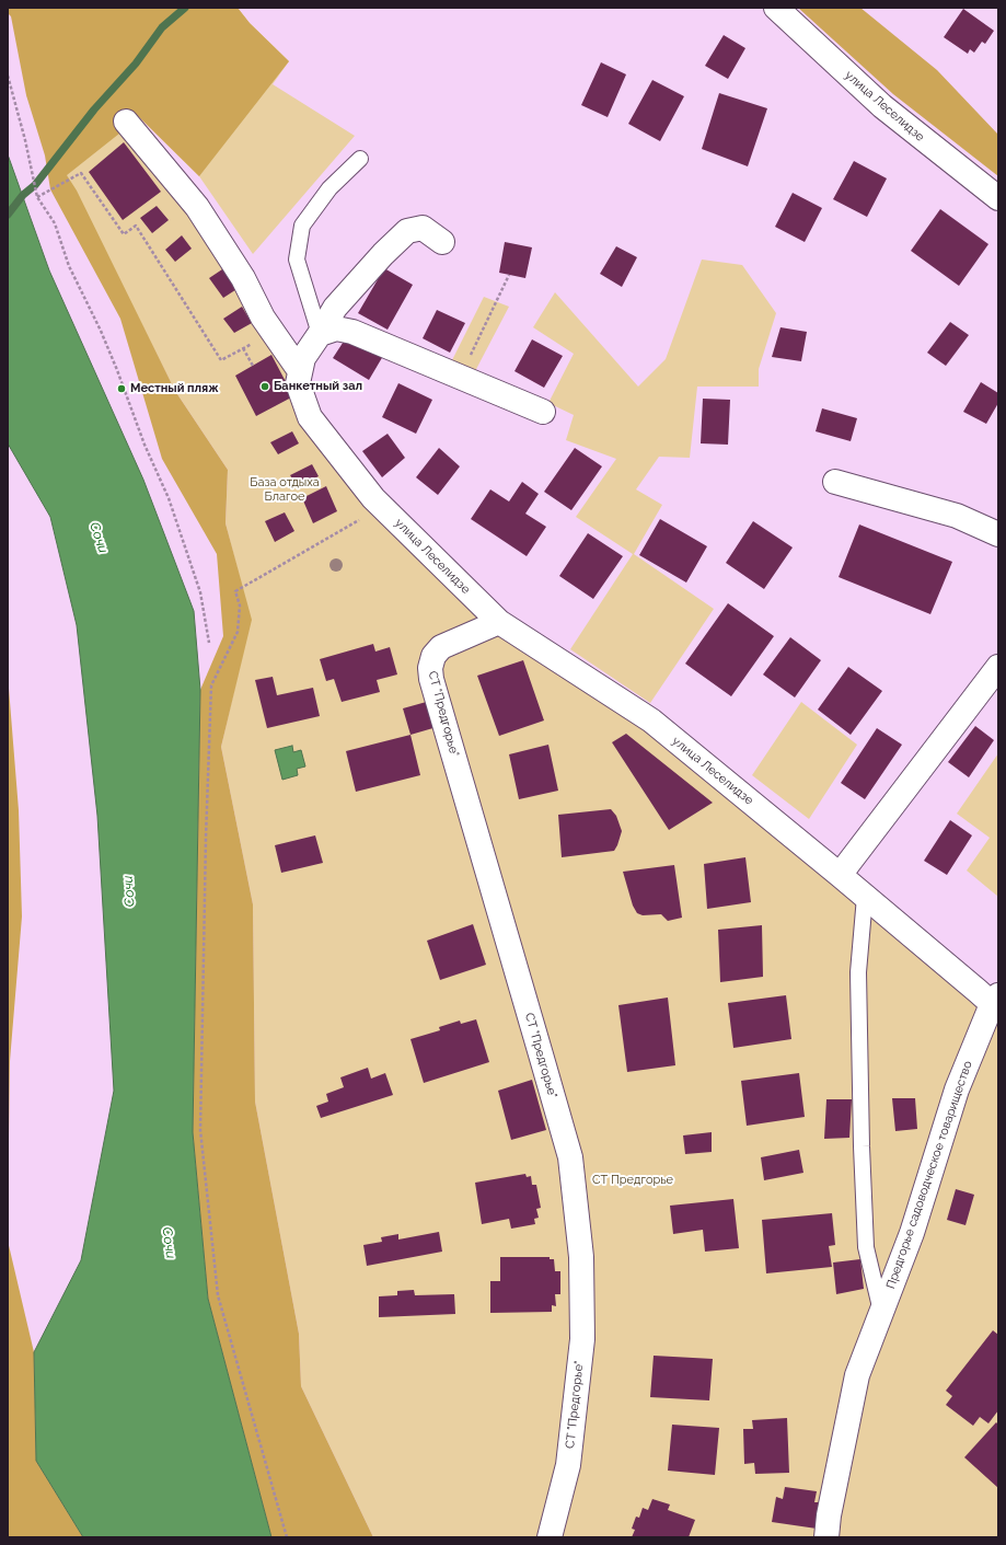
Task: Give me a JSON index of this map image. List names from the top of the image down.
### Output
{
  "streets": {
    "street": ["улица Леселидзе", "СТ \"Предгорье\"", "Предгорье садоводческое товарищество"]
  },
  "crossings": [
    ["улица Леселидзе", "СТ \"Предгорье\""],
    ["улица Леселидзе", "Предгорье садоводческое товарищество"]
  ],
  "water": ["Сочи"],
  "parks": ["База отдыха Благое", "СТ Предгорье"],
  "places": ["Банкетный зал", "Местный пляж"]
}
